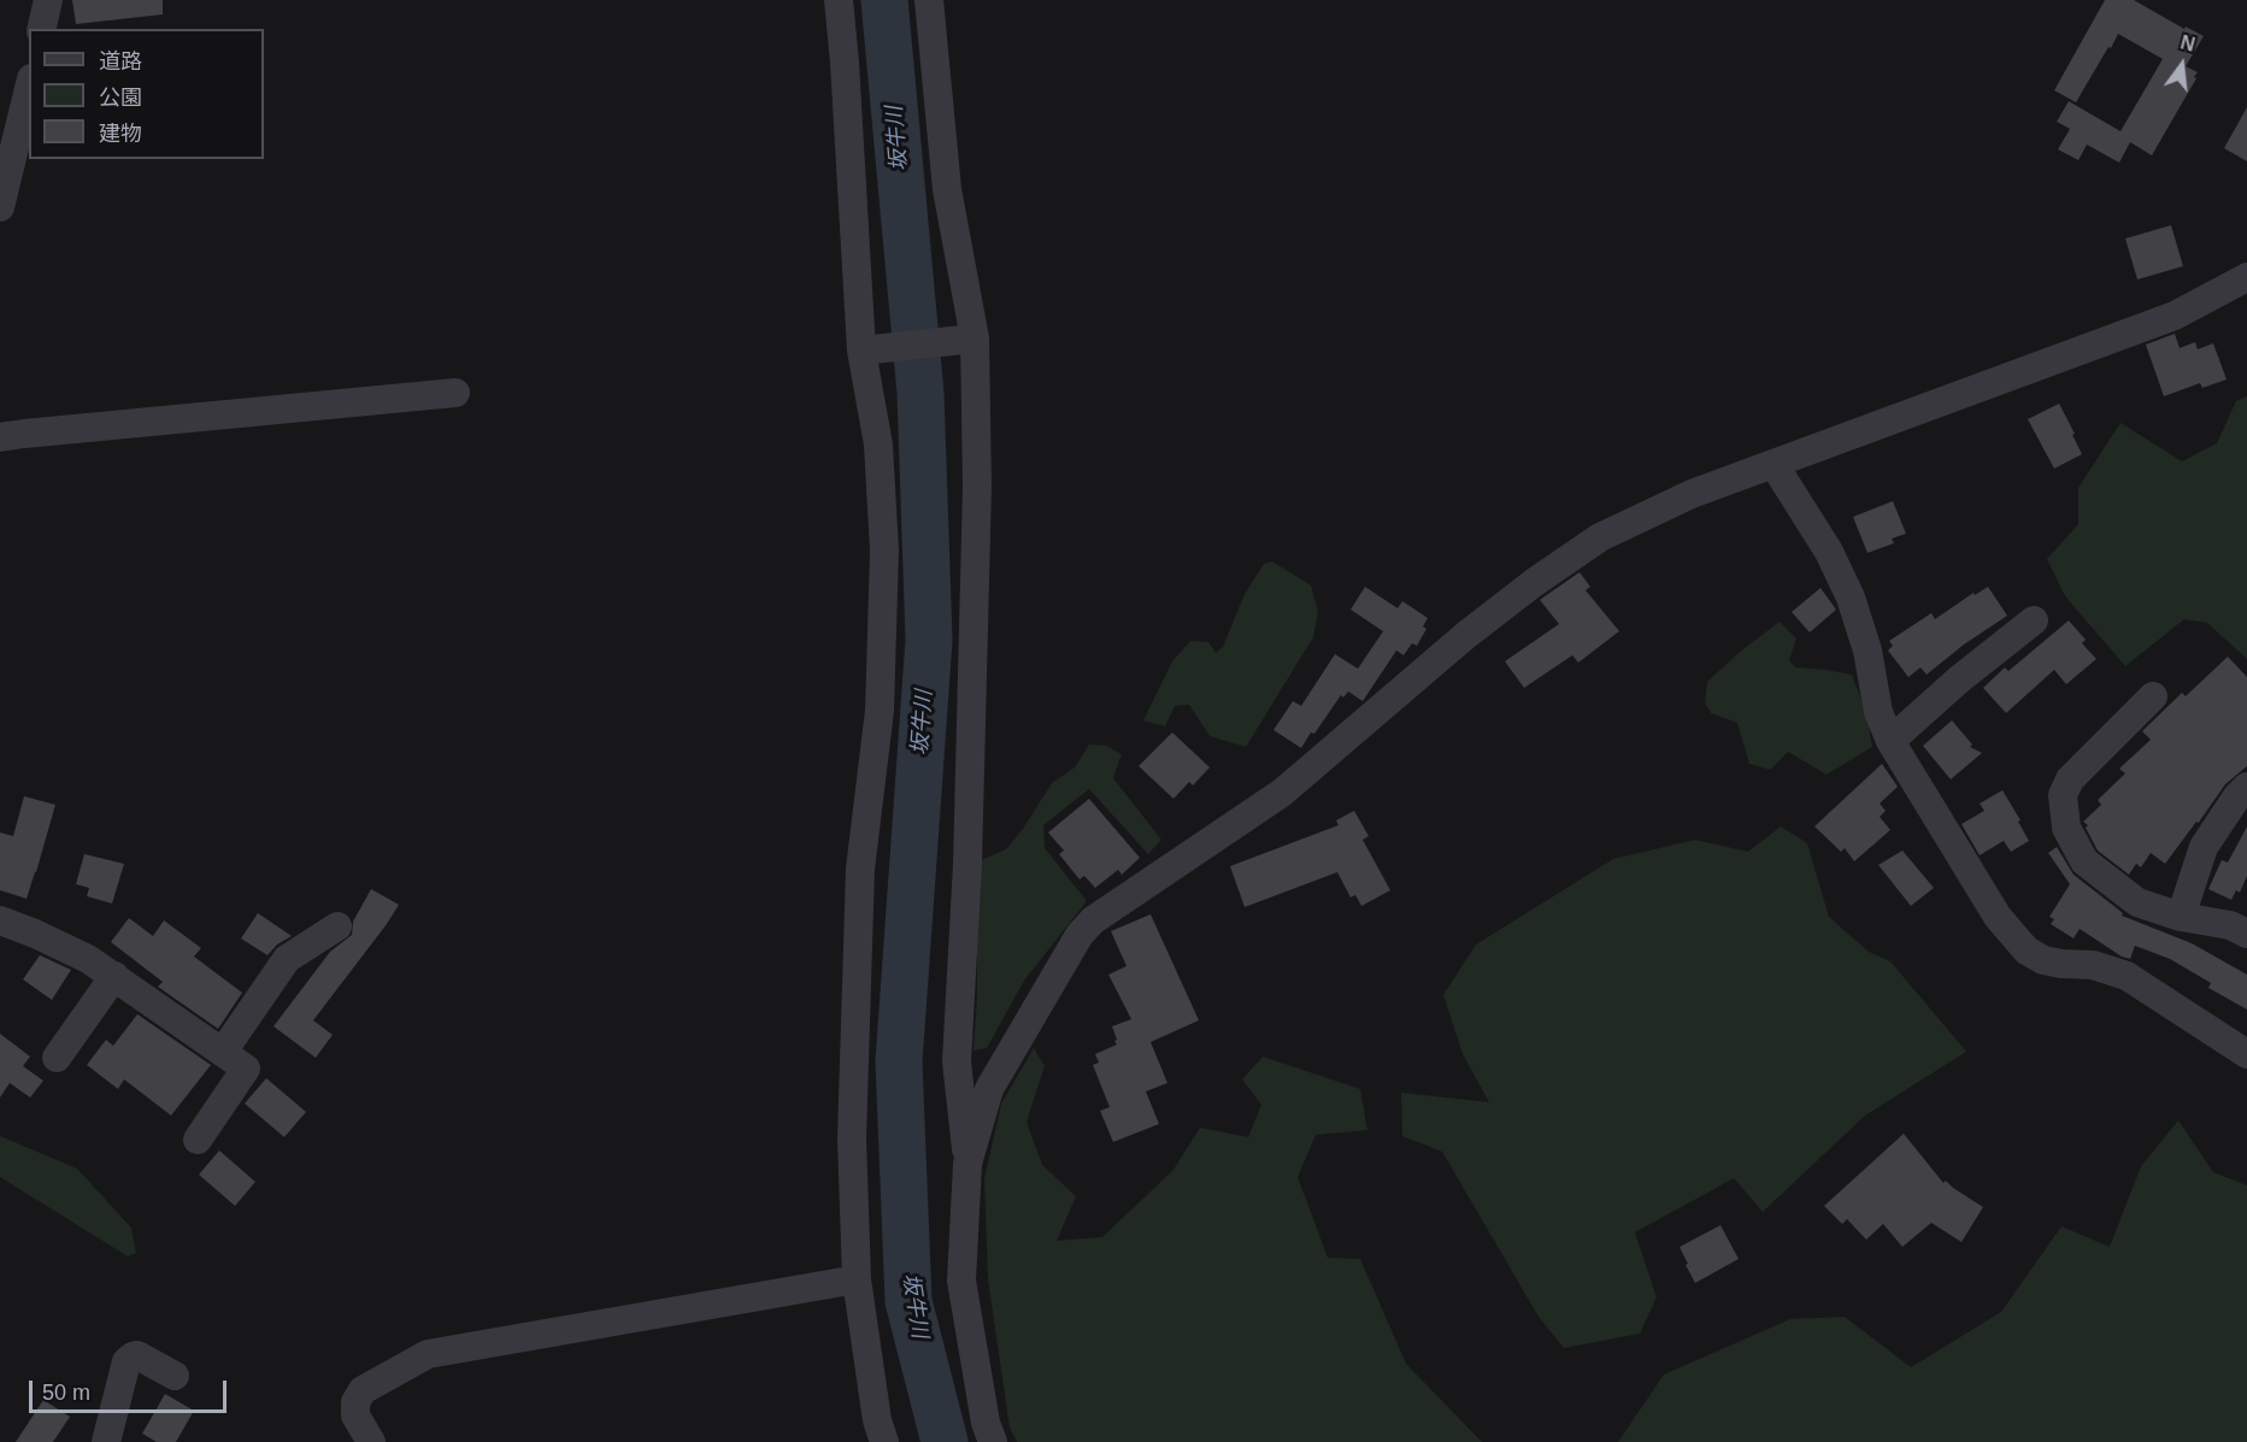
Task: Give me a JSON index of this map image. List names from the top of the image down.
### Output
{
  "water": ["坂牛川"],
  "legend": ["道路", "公園", "建物"],
  "scale_bar": "50 m",
  "north": "top"
}
